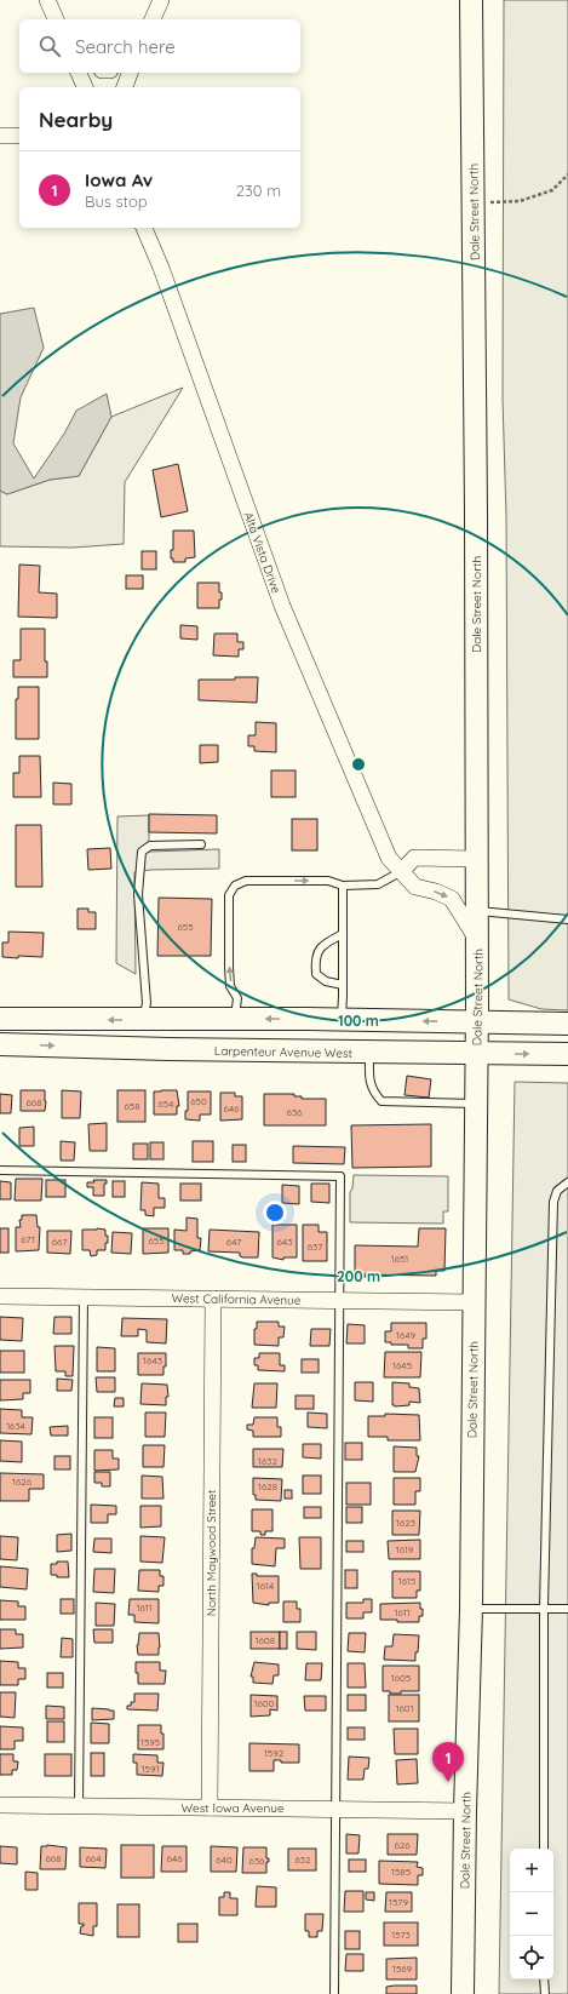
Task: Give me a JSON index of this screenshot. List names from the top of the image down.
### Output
{
  "streets": {
    "main road": ["Dale Street North", "Larpenteur Avenue West"],
    "street": [
      "Alta Vista Drive",
      "West California Avenue",
      "North Maywood Street",
      "West Iowa Avenue"
    ]
  },
  "crossings": [
    ["Dale Street North", "Alta Vista Drive"],
    ["Dale Street North", "Larpenteur Avenue West"],
    ["Dale Street North", "West California Avenue"],
    ["Dale Street North", "West Iowa Avenue"],
    ["West California Avenue", "North Maywood Street"],
    ["North Maywood Street", "West Iowa Avenue"]
  ],
  "house_numbers": [
    "655",
    "650",
    "668",
    "654",
    "658",
    "646",
    "636",
    "671",
    "655",
    "667",
    "647",
    "643",
    "637",
    "1651",
    "1649",
    "1643",
    "1645",
    "1634",
    "1632",
    "1626",
    "1628",
    "1623",
    "1619",
    "1615",
    "1614",
    "1611",
    "1611",
    "1608",
    "1605",
    "1600",
    "1601",
    "1595",
    "1592",
    "1591",
    "626",
    "668",
    "664",
    "646",
    "640",
    "632",
    "636",
    "1585",
    "1579",
    "1573",
    "1569"
  ],
  "page": {
    "search": "Search here",
    "heading": "Nearby",
    "list": [
      {
        "mark": "1",
        "name": "Iowa Av",
        "note": "Bus stop",
        "value": "230 m"
      }
    ],
    "pins": "1",
    "map_buttons": ["+", "−"]
  },
  "rings": ["100 m", "200 m"]
}
